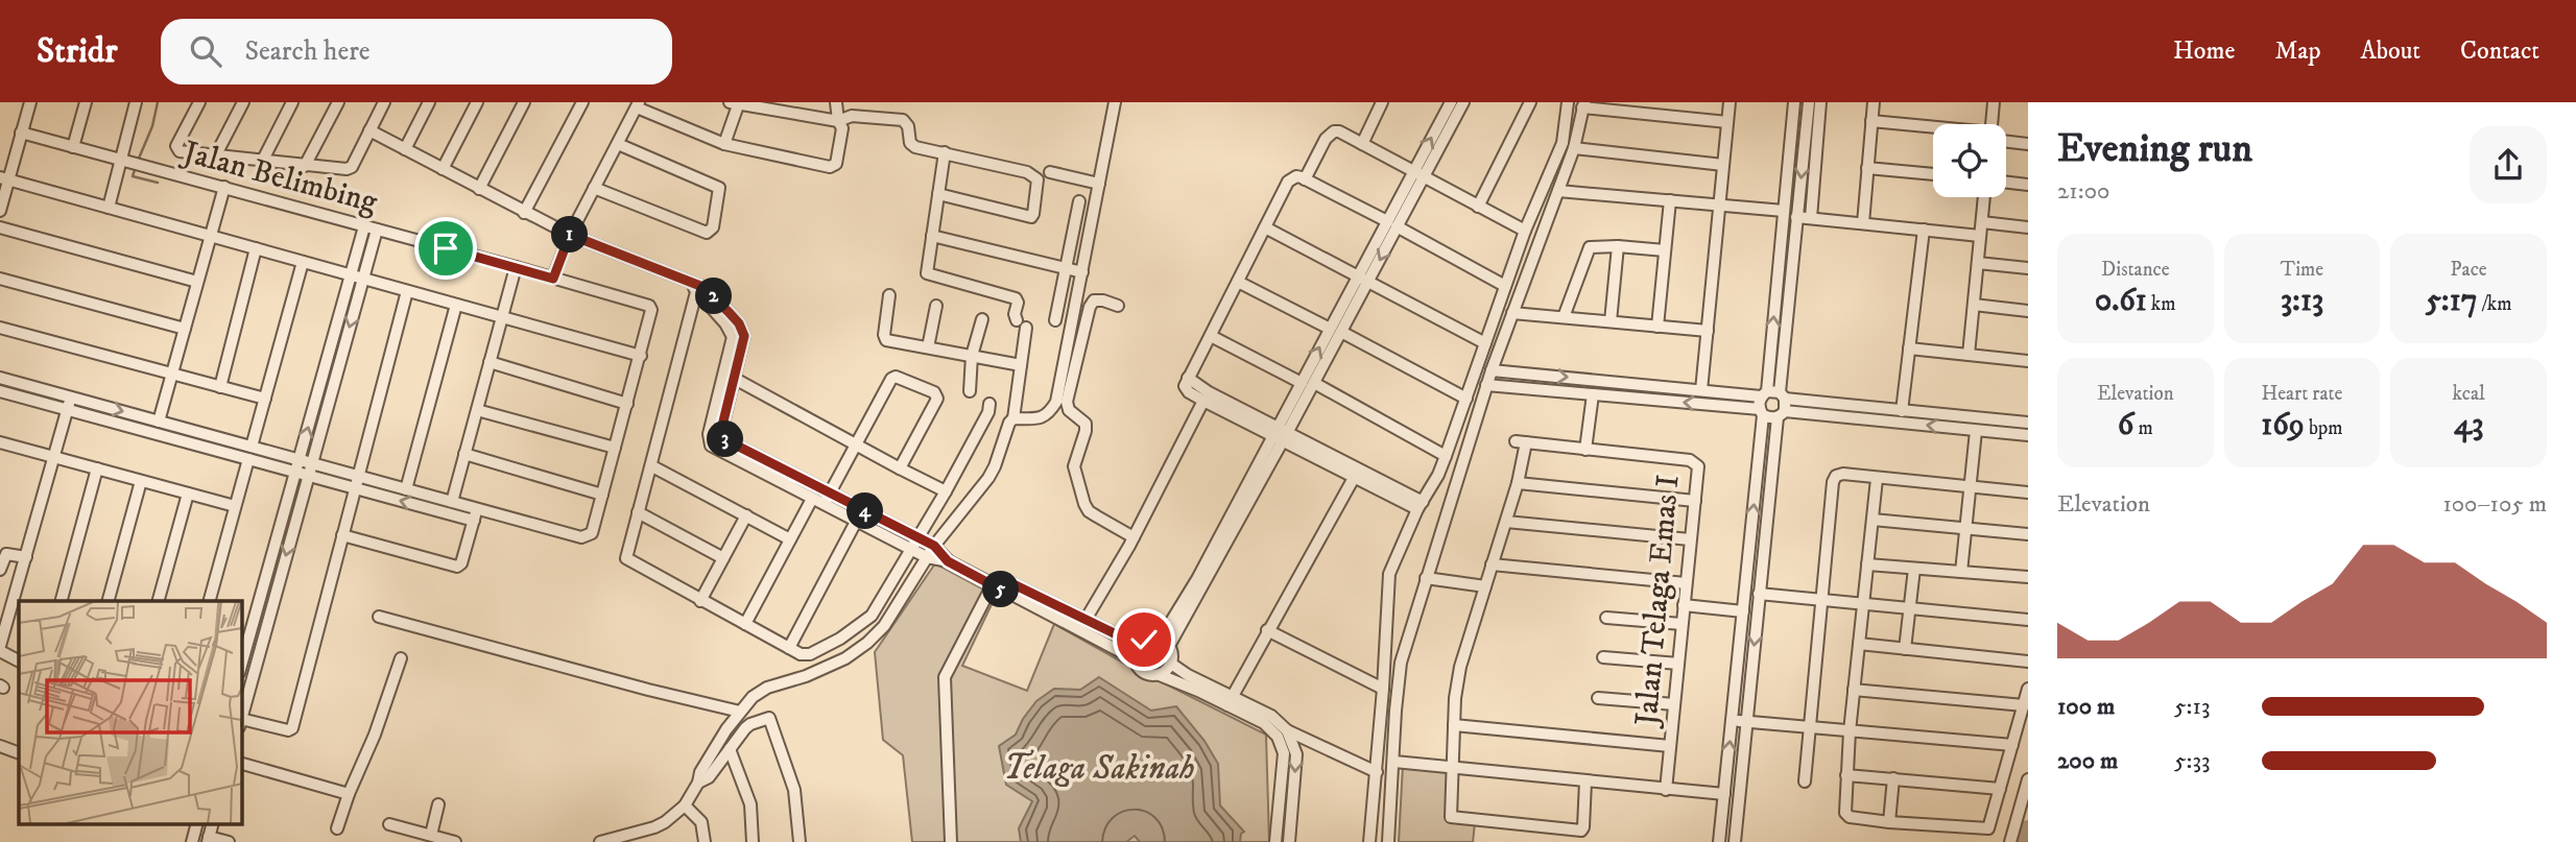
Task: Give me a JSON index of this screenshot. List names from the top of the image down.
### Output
{
  "streets": {
    "street": ["Jalan Belimbing", "Jalan Telaga Emas I"]
  },
  "water": ["Telaga Sakinah"],
  "page": {
    "header": "Stridr",
    "search": "Search here",
    "nav": [
      "Home",
      "Map",
      "About",
      "Contact"
    ],
    "heading": ["Evening run", "21:00"],
    "pins": [
      "1",
      "2",
      "3",
      "4",
      "5"
    ],
    "stats": [
      ["Distance", "0.61 km"],
      ["Time", "3:13"],
      ["Pace", "5:17 /km"],
      ["Elevation", "6 m"],
      ["Heart rate", "169 bpm"],
      ["kcal", "43"]
    ],
    "chart": ["Elevation", "100–105 m"],
    "list": [
      {
        "name": "100 m",
        "note": "5:13"
      },
      {
        "name": "200 m",
        "note": "5:33"
      }
    ]
  }
}
